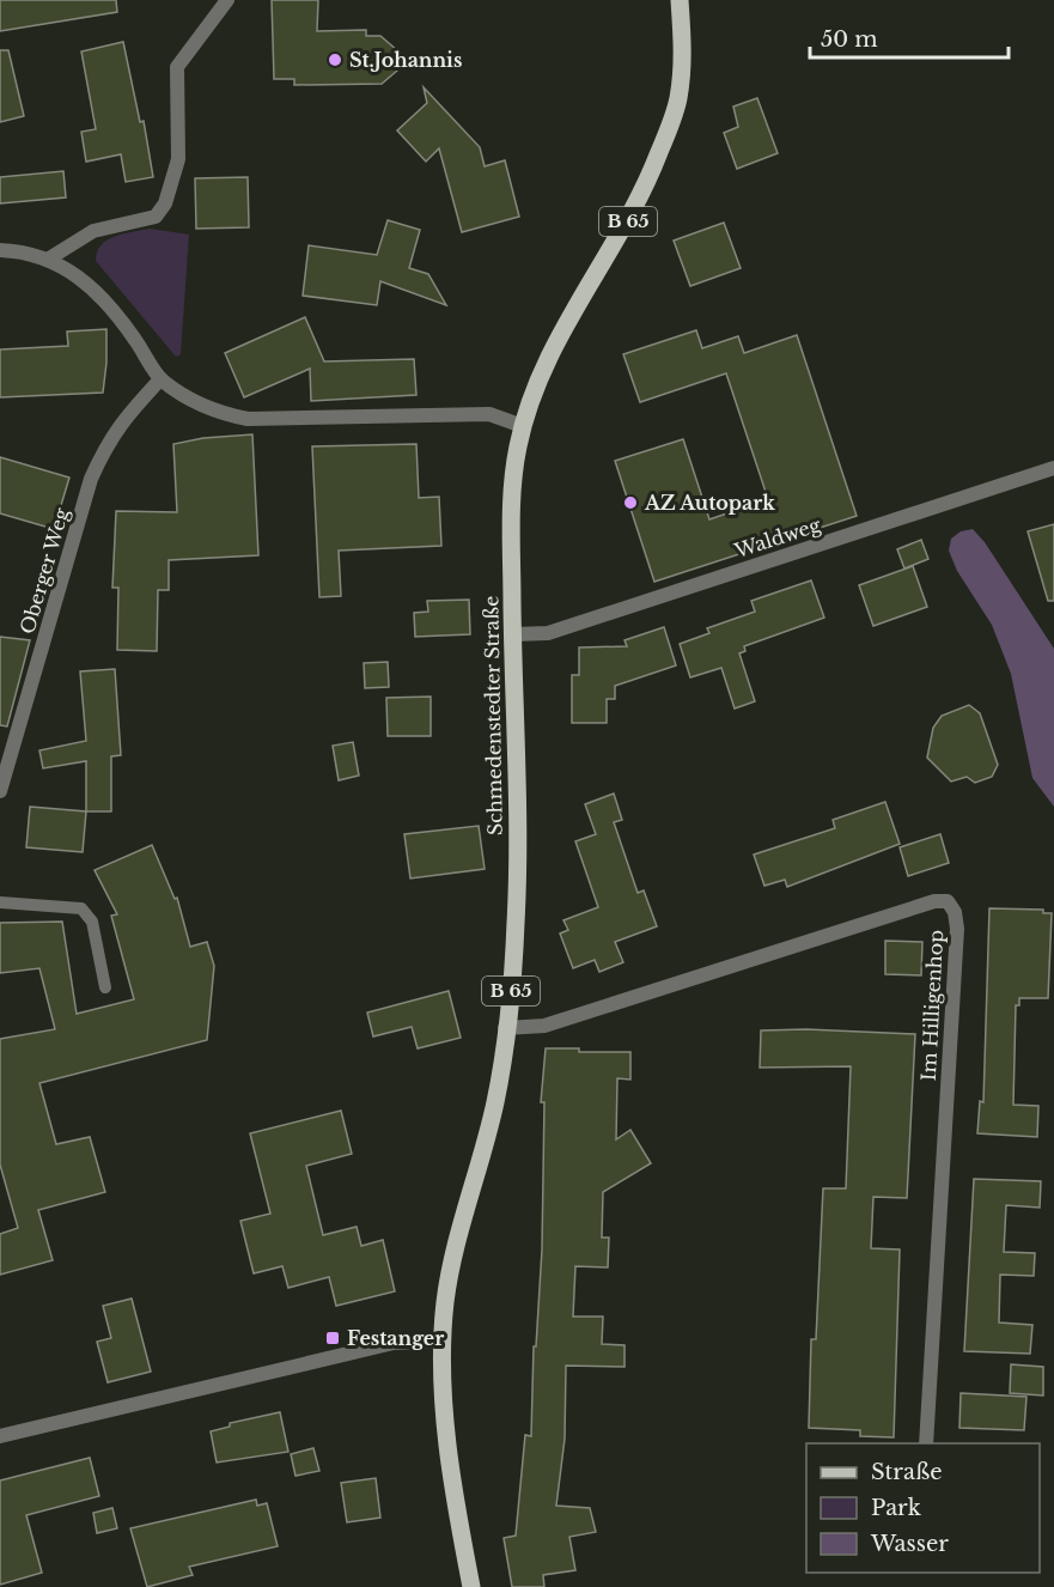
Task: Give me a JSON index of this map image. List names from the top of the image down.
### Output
{
  "streets": {
    "main road": ["B 65", "Schmedenstedter Straße"],
    "street": ["Waldweg", "Oberger Weg", "Im Hilligenhop"]
  },
  "crossings": [
    ["B 65", "Schmedenstedter Straße"],
    ["Waldweg", "Schmedenstedter Straße"],
    ["Schmedenstedter Straße", "Im Hilligenhop"]
  ],
  "places": {
    "other": ["St.Johannis", "AZ Autopark"],
    "transit": ["Festanger"]
  },
  "legend": ["Straße", "Park", "Wasser"],
  "scale_bar": "50 m"
}
